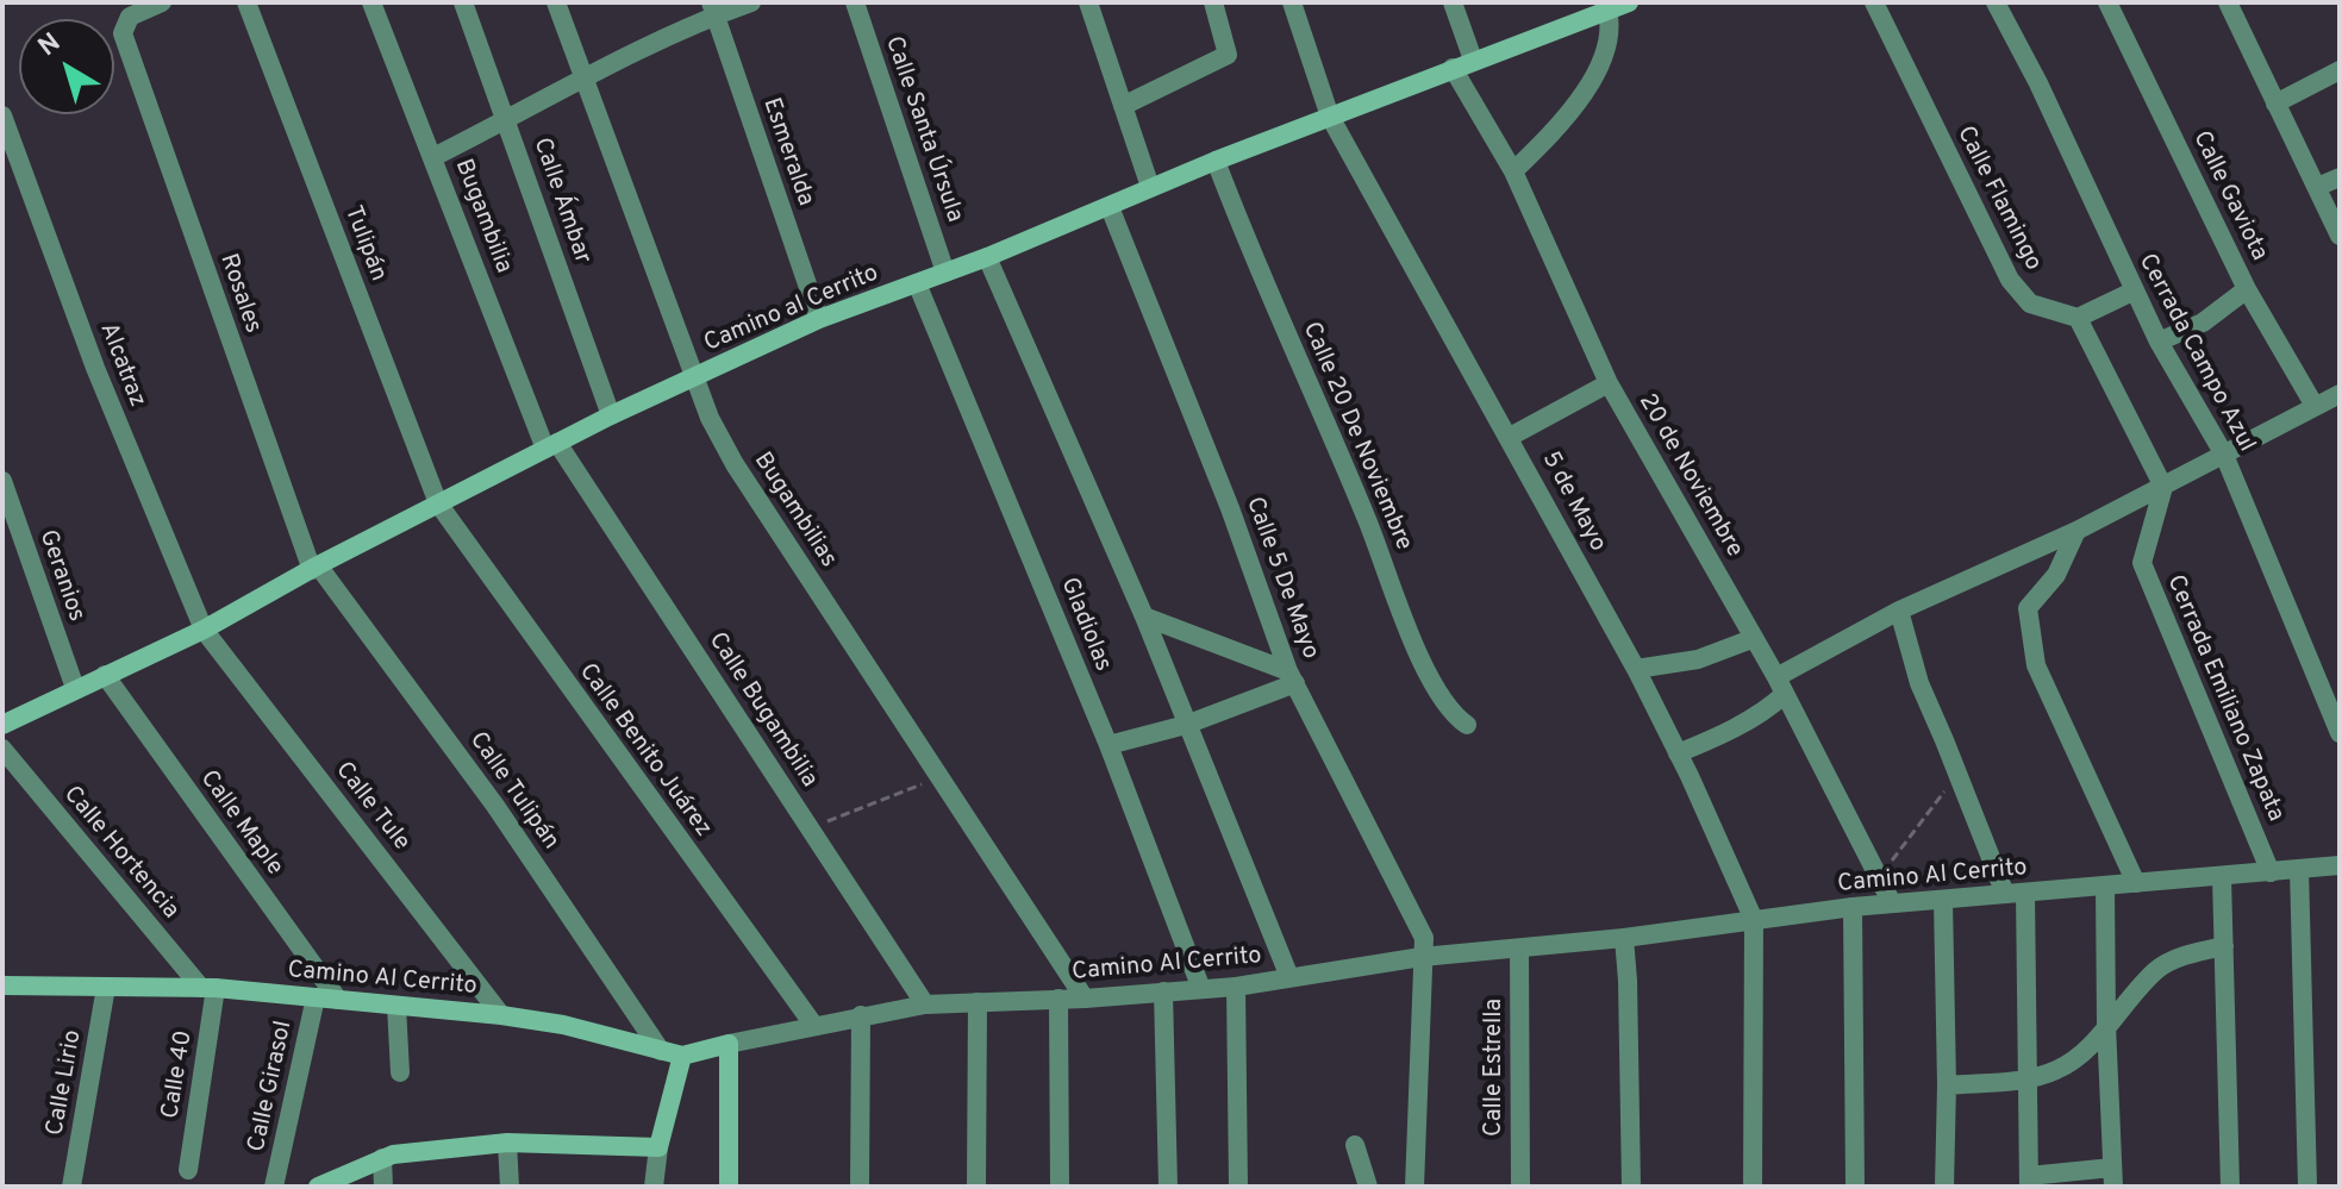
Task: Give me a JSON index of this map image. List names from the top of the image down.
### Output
{
  "streets": {
    "main road": ["Camino al Cerrito", "Camino Al Cerrito"],
    "street": [
      "Calle Santa Úrsula",
      "Esmeralda",
      "Calle Gaviota",
      "Calle Flamingo",
      "Calle Ámbar",
      "Bugambilia",
      "Tulipán",
      "Rosales",
      "Cerrada Campo Azul",
      "Alcatraz",
      "Calle 20 De Noviembre",
      "20 de Noviembre",
      "5 de Mayo",
      "Bugambilias",
      "Geranios",
      "Calle 5 De Mayo",
      "Gladiolas",
      "Cerrada Emiliano Zapata",
      "Calle Bugambilia",
      "Calle Benito Juárez",
      "Calle Tulipán",
      "Calle Tule",
      "Calle Maple",
      "Calle Hortencia",
      "Calle Estrella",
      "Calle 40",
      "Calle Lirio",
      "Calle Girasol"
    ]
  },
  "crossings": [
    ["Calle Santa Úrsula", "Camino al Cerrito"],
    ["Esmeralda", "Camino al Cerrito"],
    ["Calle Ámbar", "Camino al Cerrito"],
    ["Bugambilia", "Camino al Cerrito"],
    ["Bugambilia", "Calle Bugambilia"],
    ["Tulipán", "Camino al Cerrito"],
    ["Tulipán", "Calle Benito Juárez"],
    ["Rosales", "Camino al Cerrito"],
    ["Rosales", "Calle Tulipán"],
    ["Camino al Cerrito", "Alcatraz"],
    ["Camino al Cerrito", "Calle 20 De Noviembre"],
    ["Camino al Cerrito", "20 de Noviembre"],
    ["Camino al Cerrito", "5 de Mayo"],
    ["Camino al Cerrito", "Bugambilias"],
    ["Camino al Cerrito", "Geranios"],
    ["Camino al Cerrito", "Calle 5 De Mayo"],
    ["Camino al Cerrito", "Gladiolas"],
    ["Camino al Cerrito", "Calle Bugambilia"],
    ["Camino al Cerrito", "Calle Benito Juárez"],
    ["Camino al Cerrito", "Calle Tulipán"],
    ["Camino al Cerrito", "Calle Tule"],
    ["Camino al Cerrito", "Calle Maple"],
    ["Alcatraz", "Calle Tule"],
    ["20 de Noviembre", "Camino Al Cerrito"],
    ["5 de Mayo", "Camino Al Cerrito"],
    ["Bugambilias", "Camino Al Cerrito"],
    ["Calle 5 De Mayo", "Camino Al Cerrito"],
    ["Gladiolas", "Camino Al Cerrito"],
    ["Cerrada Emiliano Zapata", "Camino Al Cerrito"],
    ["Calle Bugambilia", "Camino Al Cerrito"],
    ["Calle Benito Juárez", "Camino Al Cerrito"],
    ["Calle Tulipán", "Camino Al Cerrito"],
    ["Calle Tule", "Camino Al Cerrito"],
    ["Calle Maple", "Camino Al Cerrito"],
    ["Calle Hortencia", "Camino Al Cerrito"],
    ["Calle Hortencia", "Calle 40"],
    ["Camino Al Cerrito", "Calle Estrella"],
    ["Camino Al Cerrito", "Calle 40"],
    ["Camino Al Cerrito", "Calle Lirio"],
    ["Camino Al Cerrito", "Calle Girasol"]
  ],
  "north": "top left"
}
